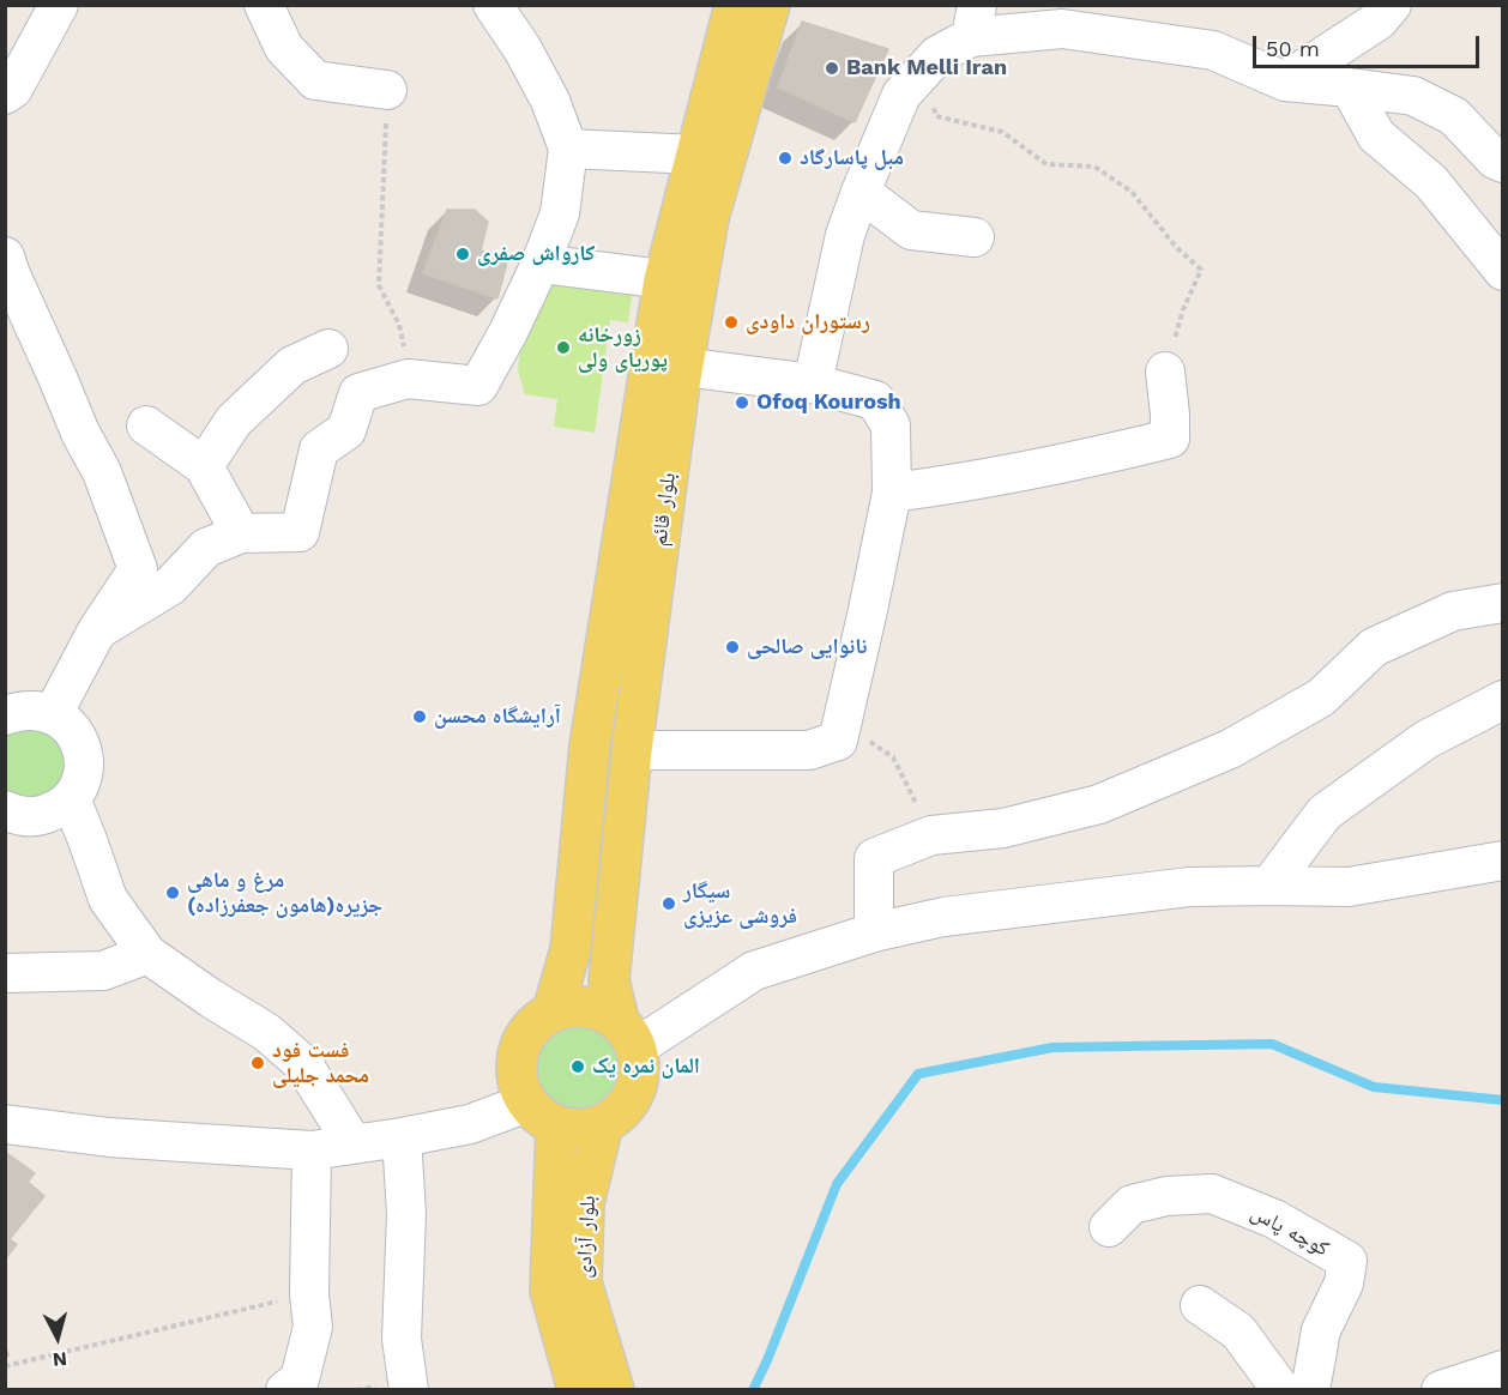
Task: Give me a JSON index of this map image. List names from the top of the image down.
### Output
{
  "streets": {
    "main road": ["بلوار قائم", "بلوار آزادی"],
    "street": ["کوچه پاس"]
  },
  "crossings": [
    ["بلوار قائم", "بلوار آزادی"]
  ],
  "places": [
    "Bank Melli Iran",
    "مبل پاسارگاد",
    "کارواش صفری",
    "رستوران داودی",
    "زورخانه پوریای ولی",
    "Ofoq Kourosh",
    "نانوایی صالحی",
    "آرایشگاه محسن",
    "مرغ و ماهی جزیره(هامون جعفرزاده)",
    "سیگار فروشی عزیزی",
    "فست فود محمد جلیلی",
    "المان نمره یک"
  ],
  "scale_bar": "50 m",
  "north": "bottom"
}
